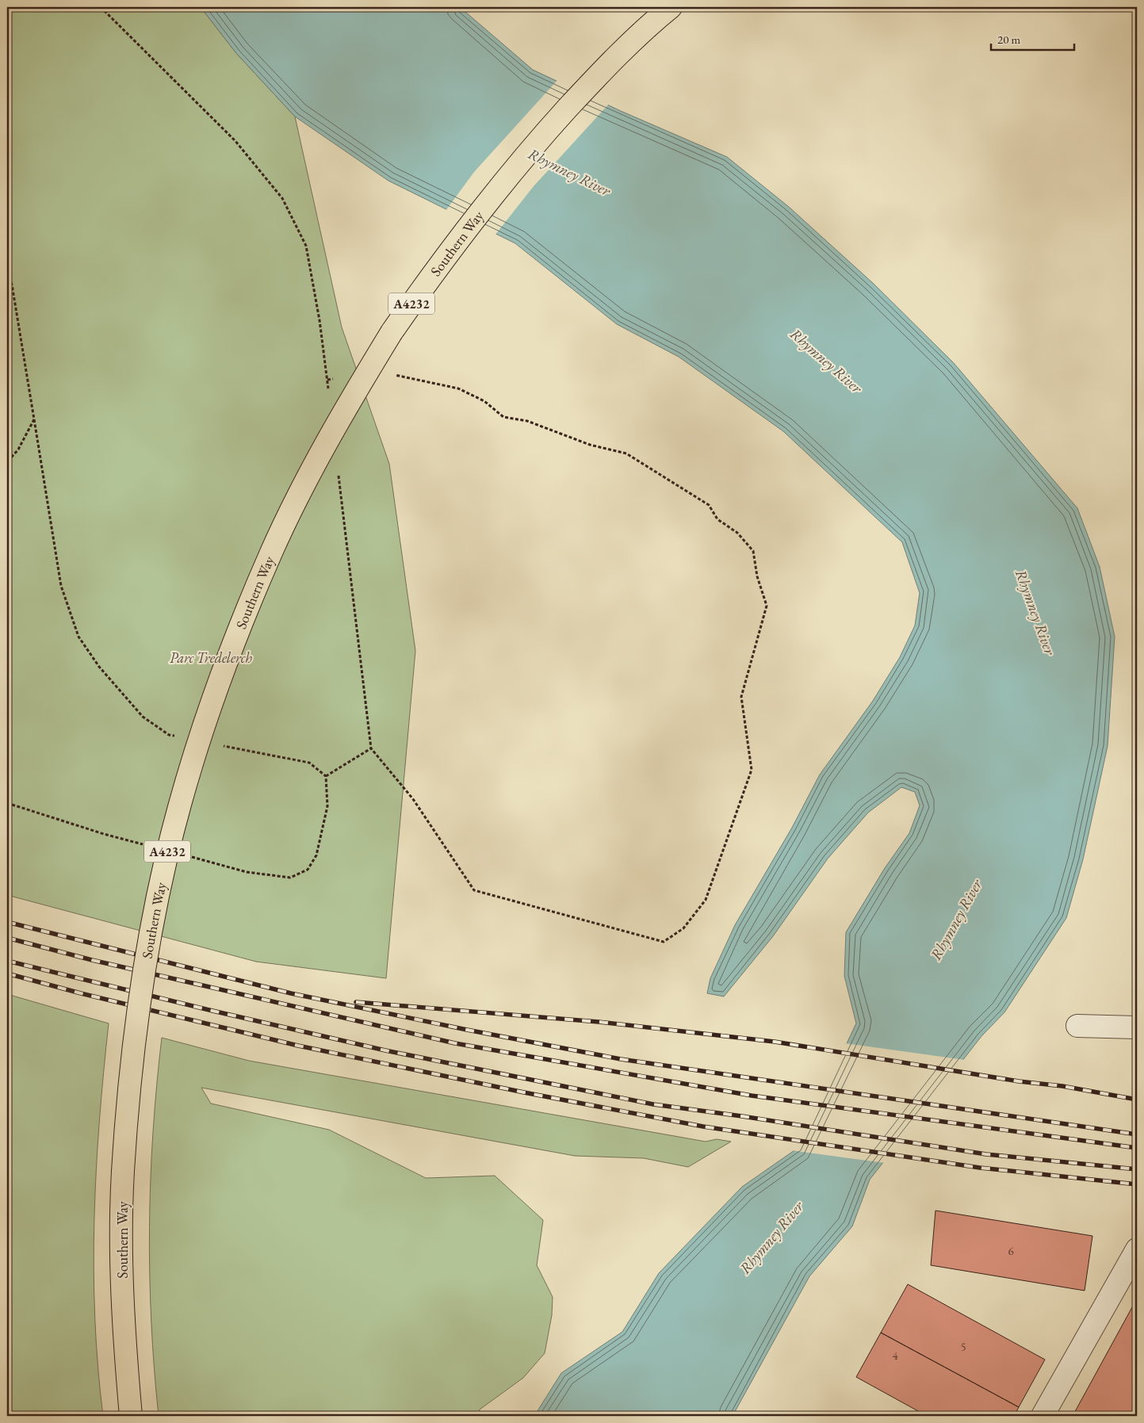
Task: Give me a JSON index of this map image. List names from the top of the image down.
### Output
{
  "streets": {
    "main road": ["Southern Way", "A4232"]
  },
  "water": ["Rhymney River"],
  "parks": ["Parc Tredelerch"],
  "house_numbers": ["6", "5", "4"],
  "scale_bar": "20 m"
}
